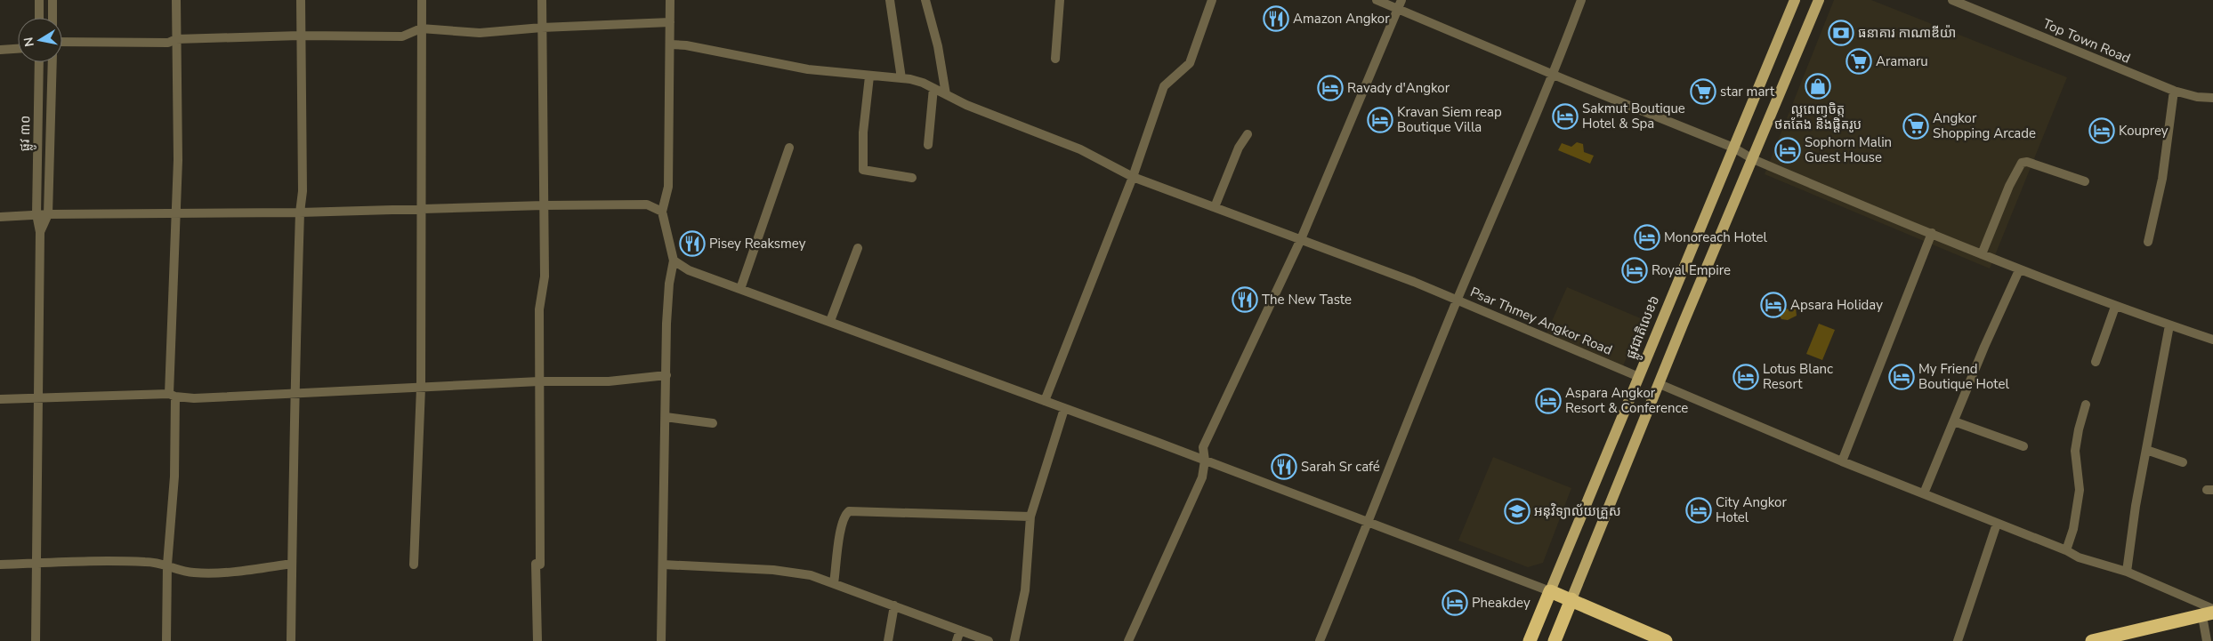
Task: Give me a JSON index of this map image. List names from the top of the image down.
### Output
{
  "streets": {
    "highway": ["ផ្លូវជាតិលេខ៦"],
    "street": ["Top Town Road", "ផ្លូវ ៣០", "Psar Thmey Angkor Road"]
  },
  "crossings": [
    ["Psar Thmey Angkor Road", "ផ្លូវជាតិលេខ៦"]
  ],
  "places": {
    "restaurant": [
      "Amazon Angkor",
      "Pisey Reaksmey",
      "The New Taste",
      "Sarah Sr café"
    ],
    "bank": ["ធនាគារ កាណាឌីយ៉ា"],
    "supermarket": ["Aramaru", "star mart", "Angkor Shopping Arcade"],
    "shop": ["ល្អពេញចិត្ត ថតតែង និងផ្តិតរូប"],
    "hotel": [
      "Ravady d'Angkor",
      "Sakmut Boutique Hotel & Spa",
      "Kravan Siem reap Boutique Villa",
      "Kouprey",
      "Sophorn Malin Guest House",
      "Monoreach Hotel",
      "Royal Empire",
      "Apsara Holiday",
      "Lotus Blanc Resort",
      "My Friend Boutique Hotel",
      "Aspara Angkor Resort & Conference",
      "City Angkor Hotel",
      "Pheakdey"
    ],
    "school or university": ["អនុវិទ្យាល័យគ្រួស"]
  },
  "north": "left"
}
